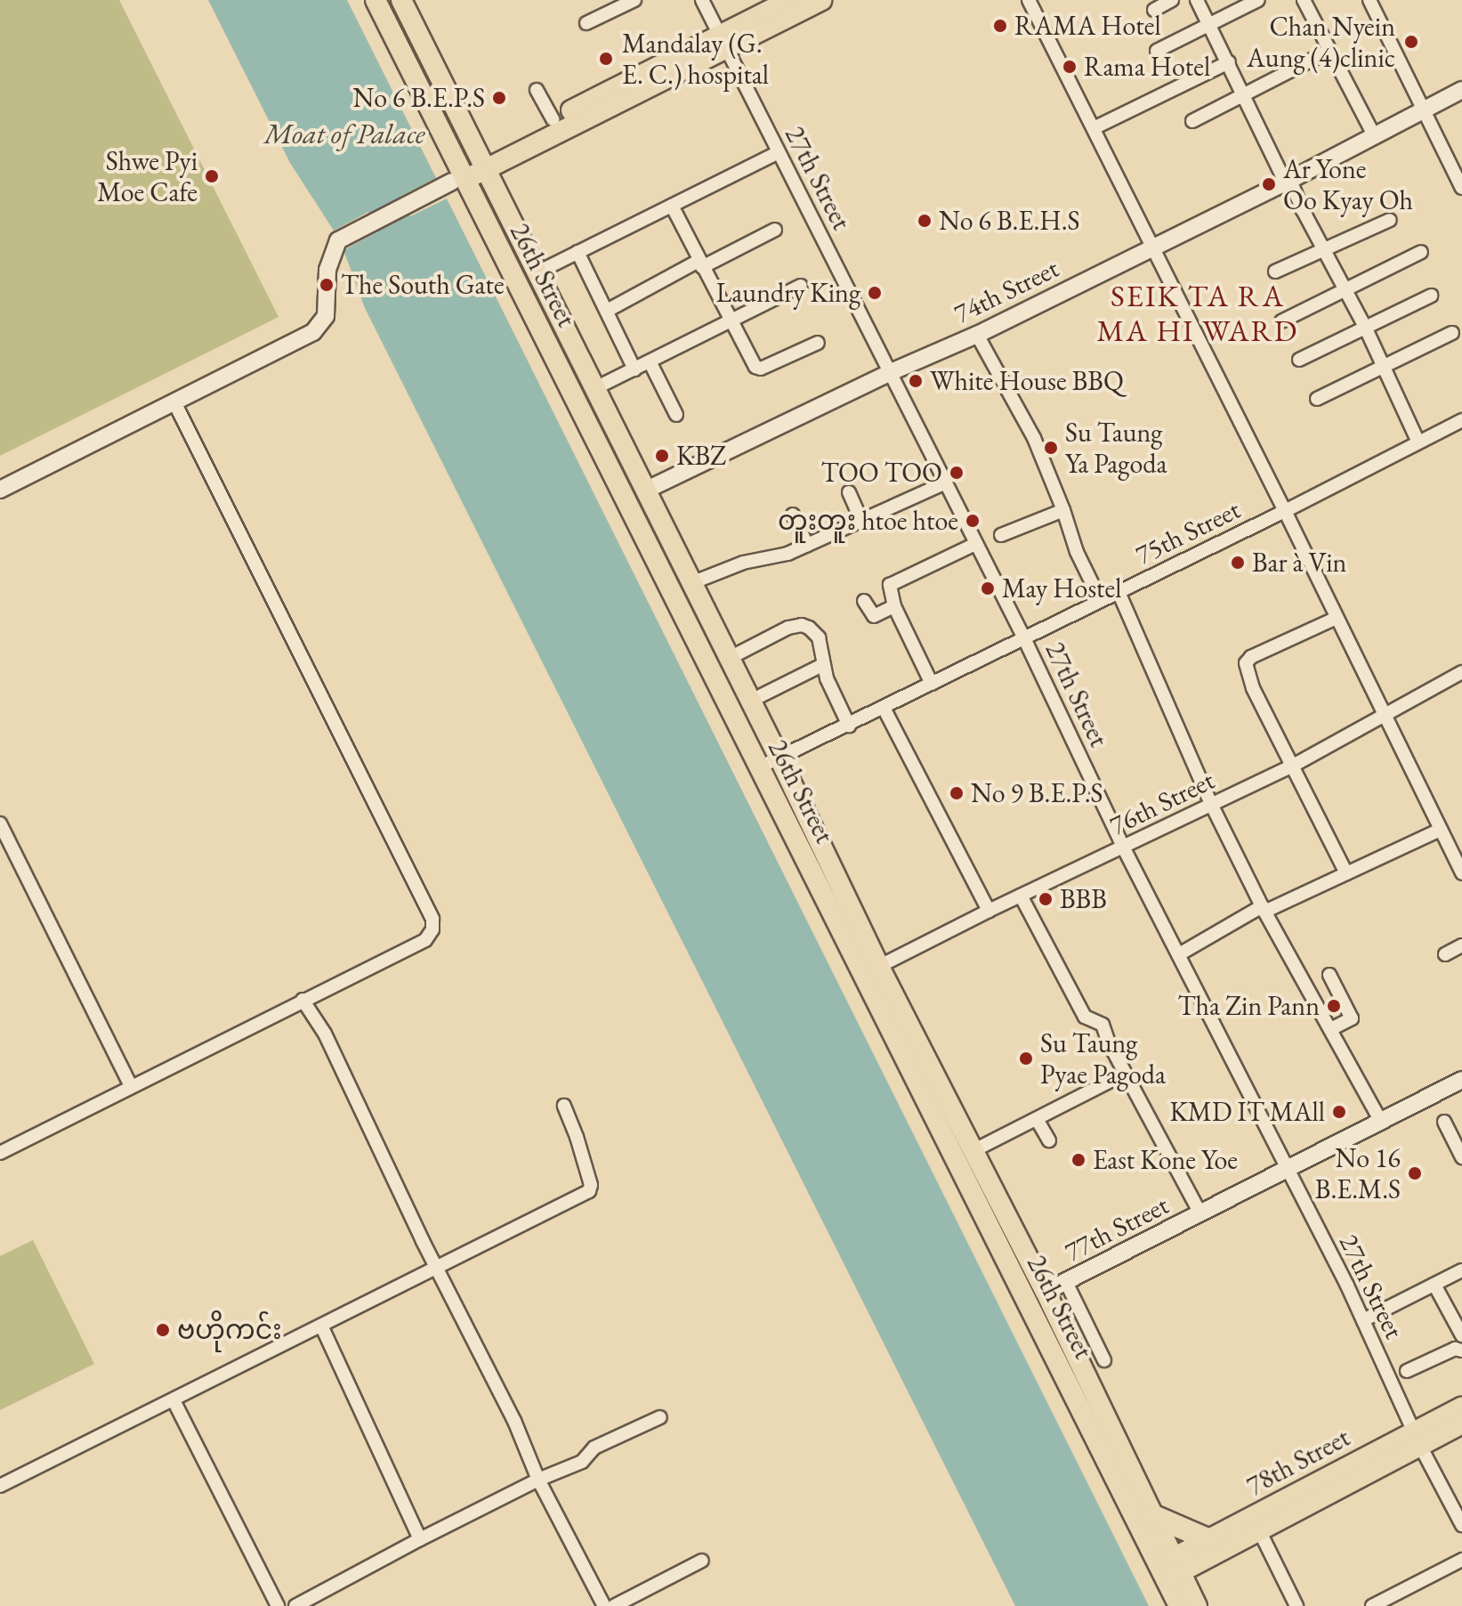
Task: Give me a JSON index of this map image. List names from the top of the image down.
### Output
{
  "streets": {
    "main road": ["26th Street", "78th Street"],
    "street": [
      "27th Street",
      "74th Street",
      "75th Street",
      "76th Street",
      "77th Street"
    ]
  },
  "crossings": [
    ["27th Street", "74th Street"],
    ["27th Street", "75th Street"],
    ["27th Street", "76th Street"],
    ["27th Street", "77th Street"],
    ["27th Street", "78th Street"],
    ["26th Street", "74th Street"],
    ["26th Street", "75th Street"],
    ["26th Street", "76th Street"],
    ["26th Street", "77th Street"],
    ["26th Street", "78th Street"]
  ],
  "districts": ["SEIK TA RA MA HI WARD"],
  "water": ["Moat of Palace"],
  "places": [
    "RAMA Hotel",
    "Chan Nyein Aung (4)clinic",
    "Mandalay (G. E. C.) hospital",
    "Rama Hotel",
    "No 6 B.E.P.S",
    "Shwe Pyi Moe Cafe",
    "Ar Yone Oo Kyay Oh",
    "No 6 B.E.H.S",
    "The South Gate",
    "Laundry King",
    "White House BBQ",
    "Su Taung Ya Pagoda",
    "KBZ",
    "TOO TOO",
    "တူးတူး htoe htoe",
    "Bar à Vin",
    "May Hostel",
    "No 9 B.E.P.S",
    "BBB",
    "Tha Zin Pann",
    "Su Taung Pyae Pagoda",
    "KMD IT MAll",
    "East Kone Yoe",
    "No 16 B.E.M.S",
    "ဗဟိုကင်း"
  ]
}
